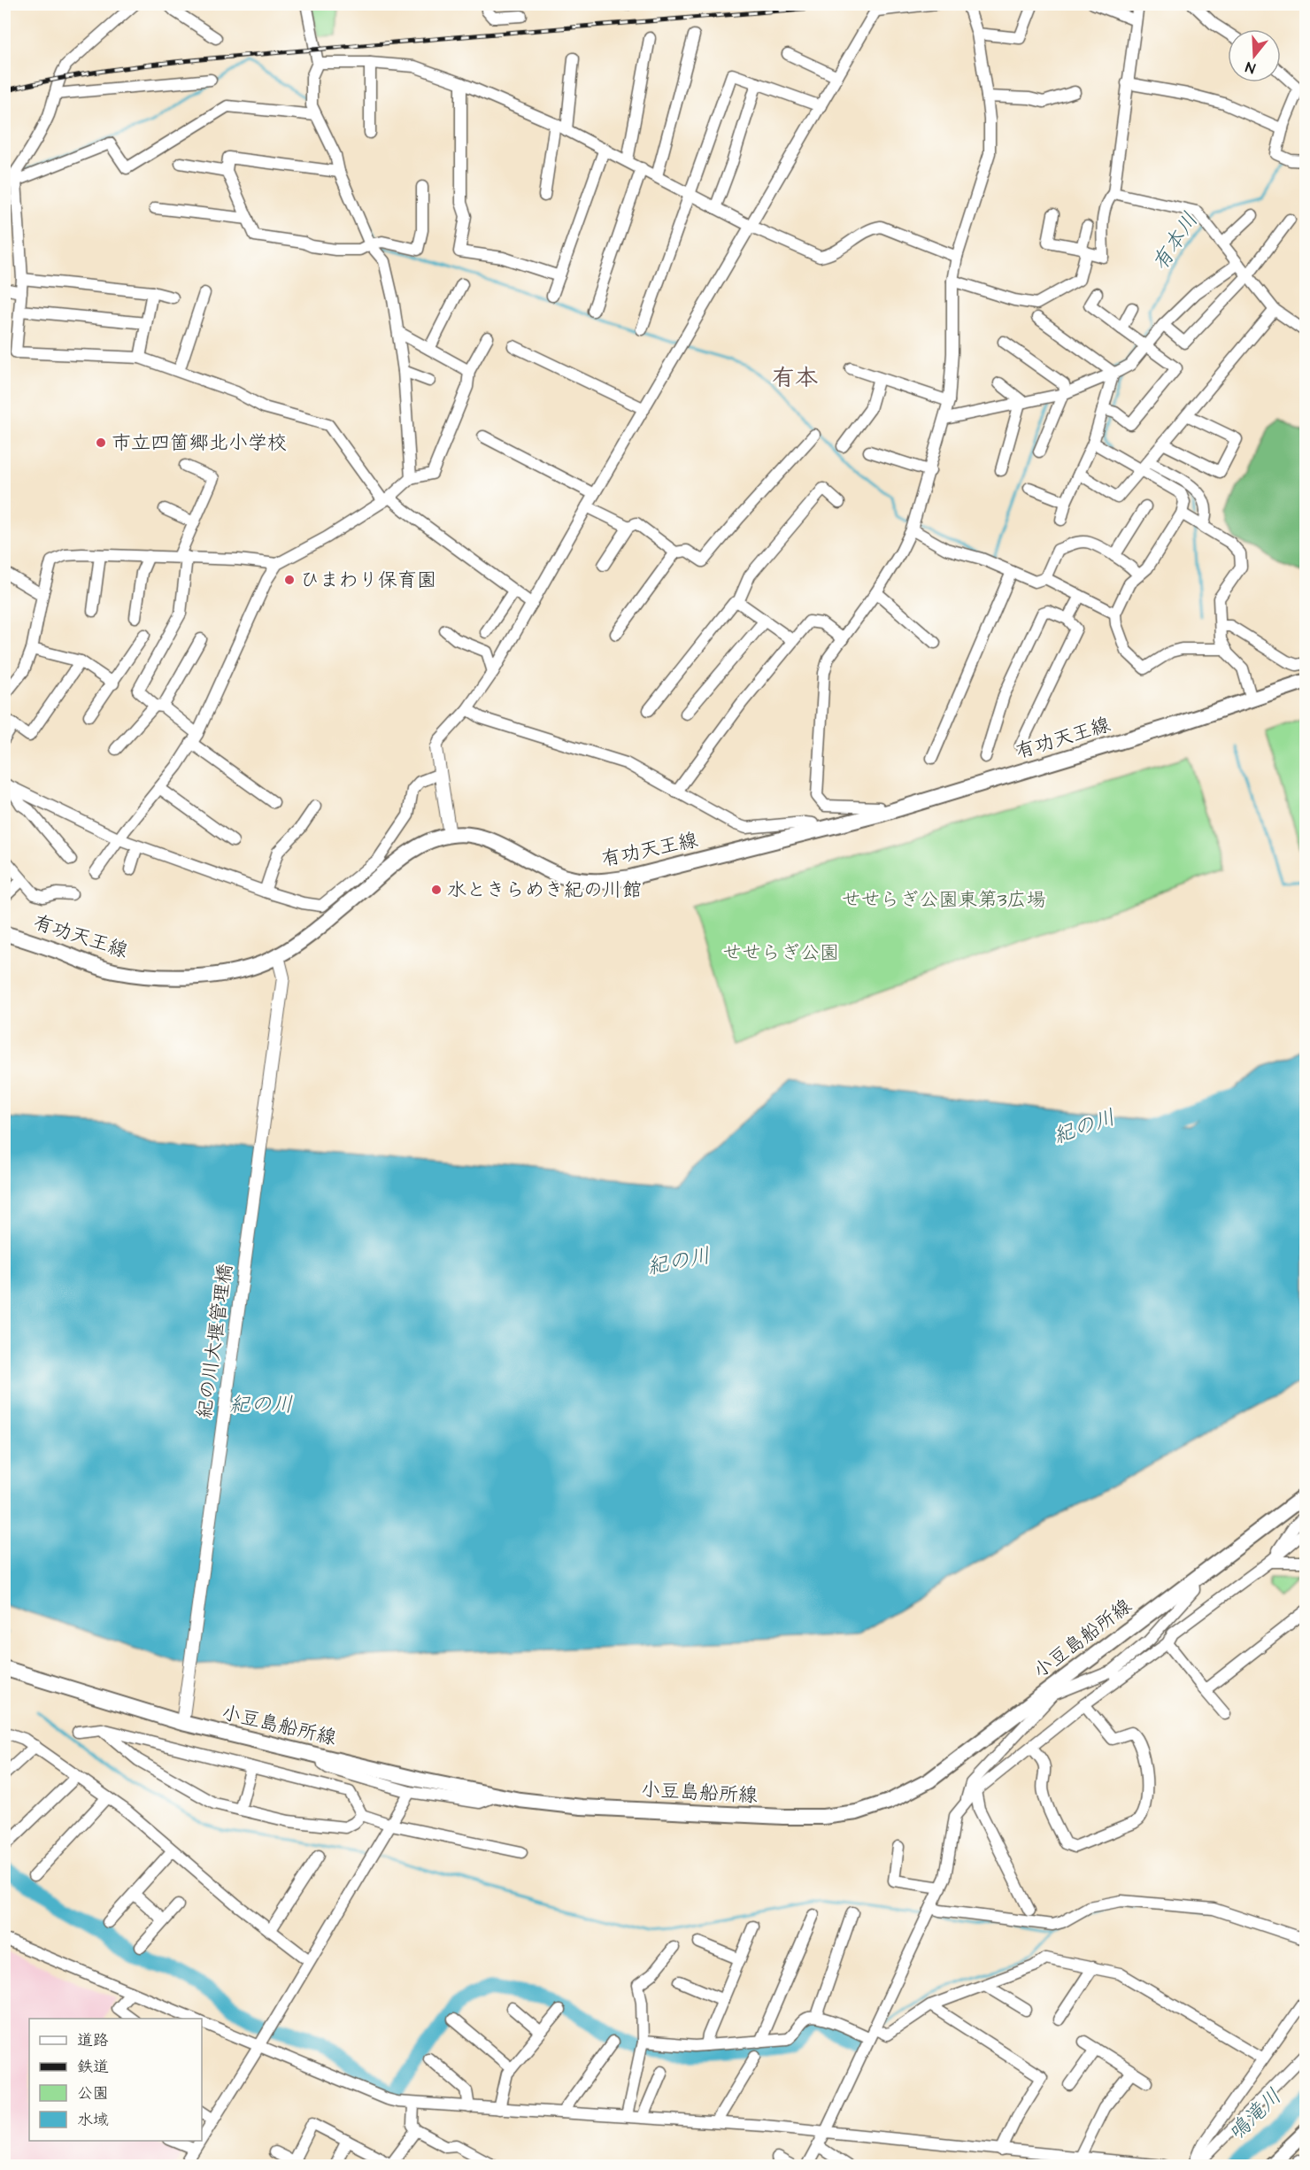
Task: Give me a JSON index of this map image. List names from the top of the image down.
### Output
{
  "streets": {
    "main road": ["有功天王線", "小豆島船所線"],
    "street": ["紀の川大堰管理橋"]
  },
  "crossings": [
    ["有功天王線", "紀の川大堰管理橋"],
    ["紀の川大堰管理橋", "小豆島船所線"]
  ],
  "districts": ["有本"],
  "water": ["有本川", "紀の川", "鳴滝川"],
  "parks": ["せせらぎ公園東第3広場", "せせらぎ公園"],
  "places": ["市立四箇郷北小学校", "ひまわり保育園", "水ときらめき紀の川館"],
  "legend": [
    "道路",
    "鉄道",
    "公園",
    "水域"
  ],
  "north": "bottom"
}
